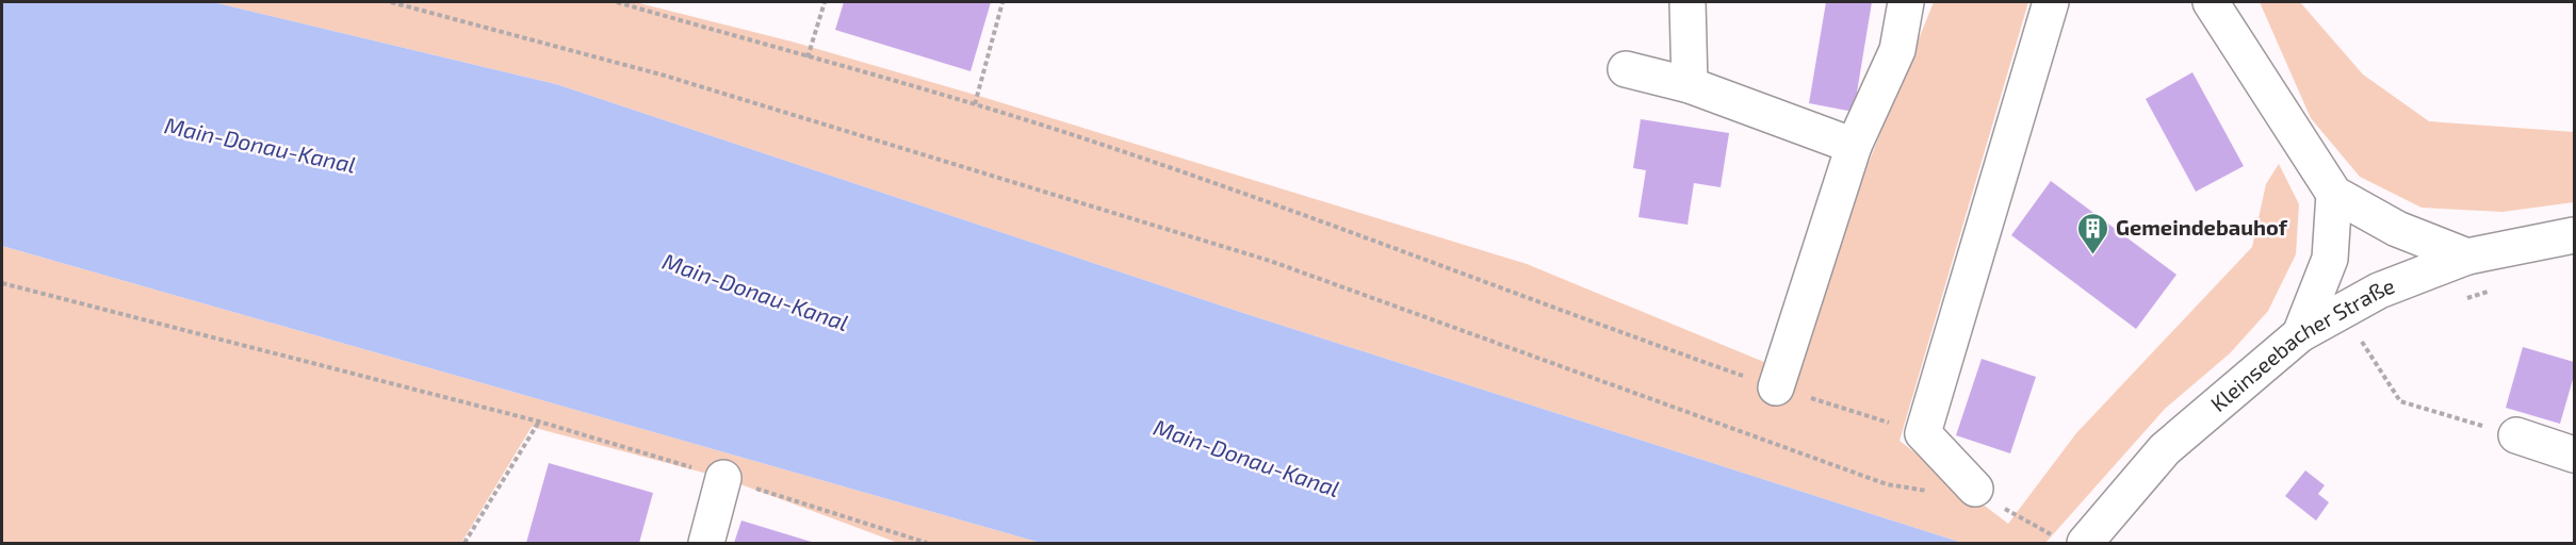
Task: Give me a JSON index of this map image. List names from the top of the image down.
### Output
{
  "streets": {
    "street": ["Kleinseebacher Straße"]
  },
  "water": ["Main-Donau-Kanal"],
  "places": {
    "building": ["Gemeindebauhof"]
  }
}
